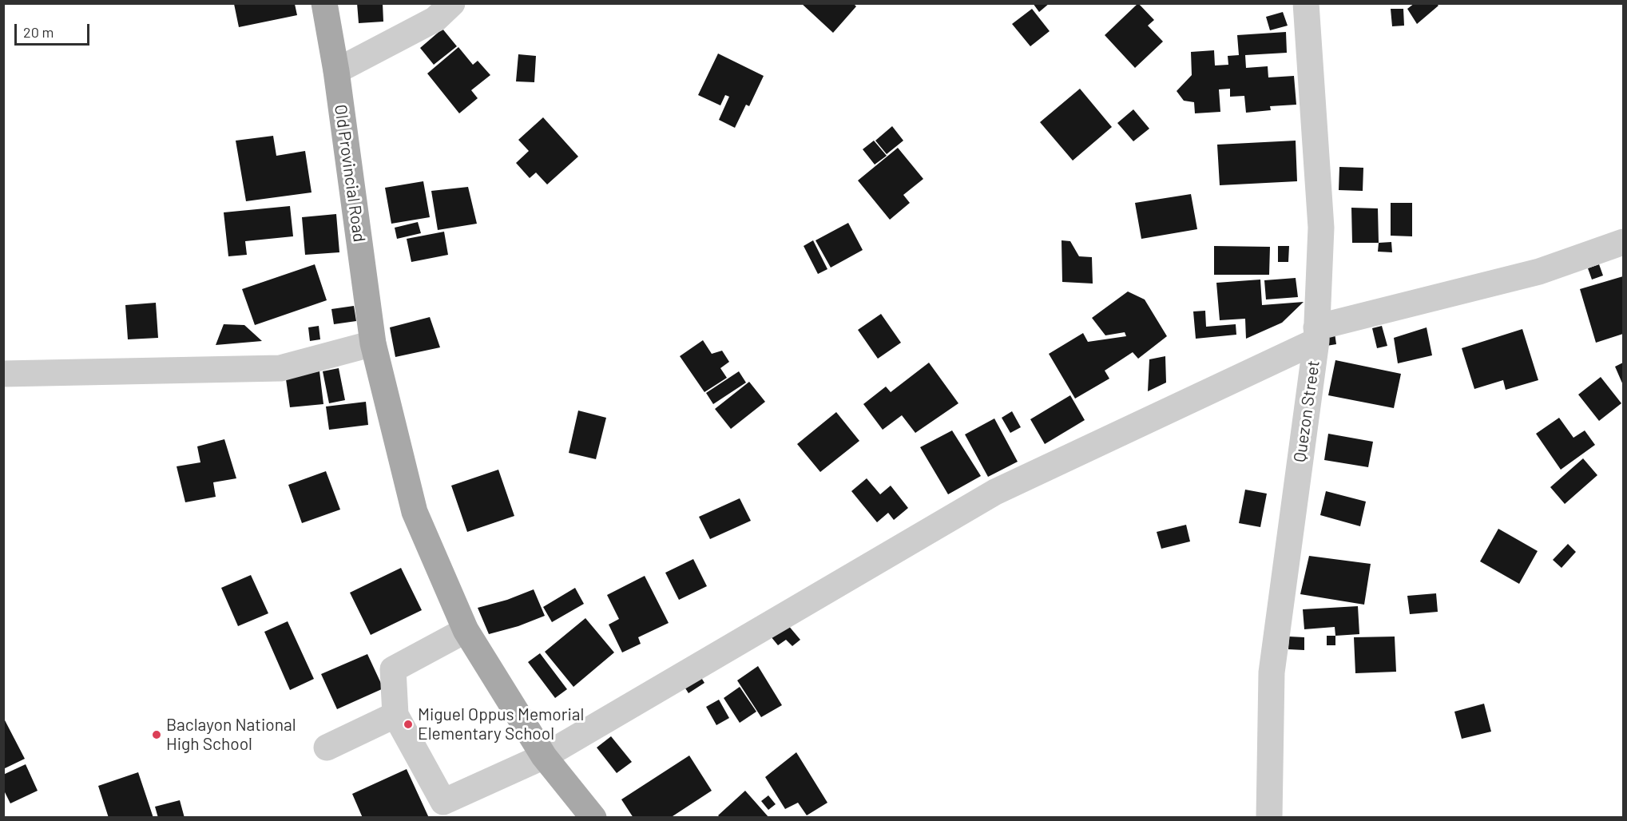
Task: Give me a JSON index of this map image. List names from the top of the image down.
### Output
{
  "streets": {
    "main road": ["Old Provincial Road"],
    "street": ["Quezon Street"]
  },
  "places": ["Miguel Oppus Memorial Elementary School", "Baclayon National High School"],
  "scale_bar": "20 m"
}
